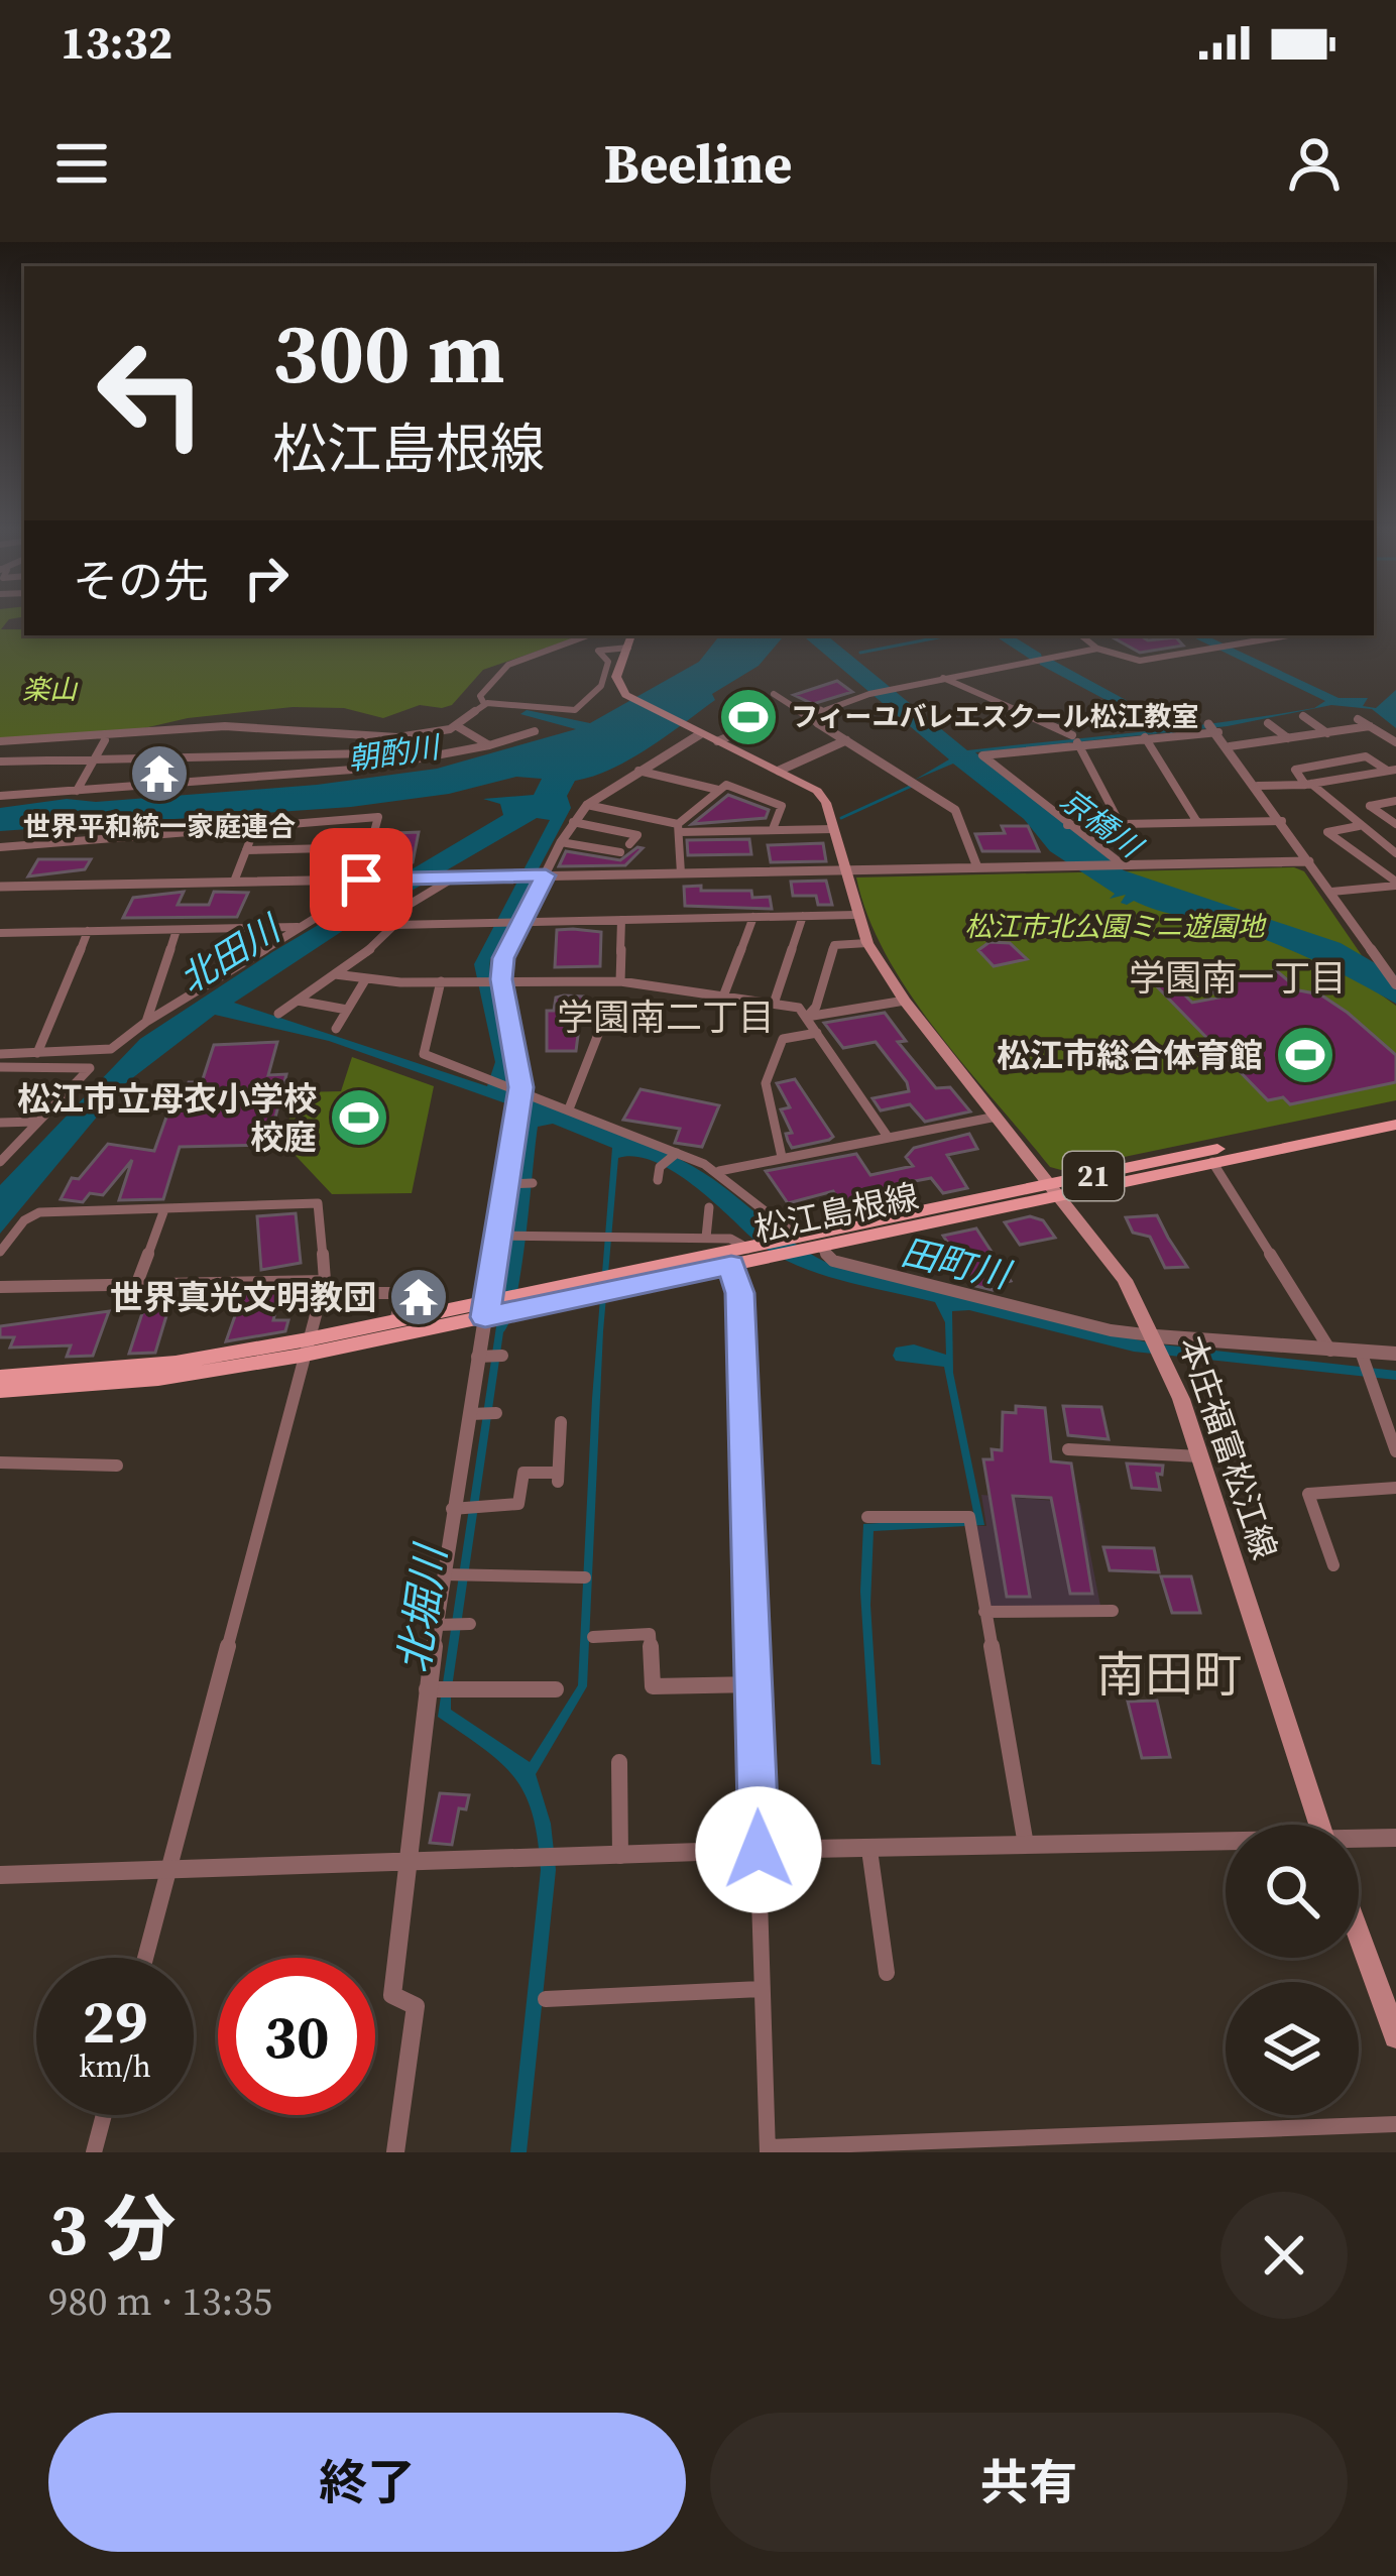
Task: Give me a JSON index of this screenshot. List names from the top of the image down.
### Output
{
  "streets": {
    "main road": ["21", "松江島根線", "本庄福富松江線"]
  },
  "crossings": [
    ["松江島根線", "本庄福富松江線"]
  ],
  "districts": ["学園南一丁目", "学園南二丁目", "南田町"],
  "water": [
    "朝酌川",
    "京橋川",
    "北田川",
    "田町川",
    "北堀川"
  ],
  "parks": ["楽山", "松江市北公園ミニ遊園地"],
  "places": {
    "sports": ["フィーユバレエスクール松江教室", "松江市総合体育館", "松江市立母衣小学校 校庭"],
    "temple": ["世界平和統一家庭連合", "世界真光文明教団"]
  },
  "page": {
    "status": "13:32",
    "header": "Beeline",
    "turn": ["300 m", "松江島根線"],
    "then": "その先",
    "speed": "29 km/h",
    "limit": "30",
    "heading": ["3 分", "980 m · 13:35"],
    "buttons": ["終了", "共有"]
  }
}
